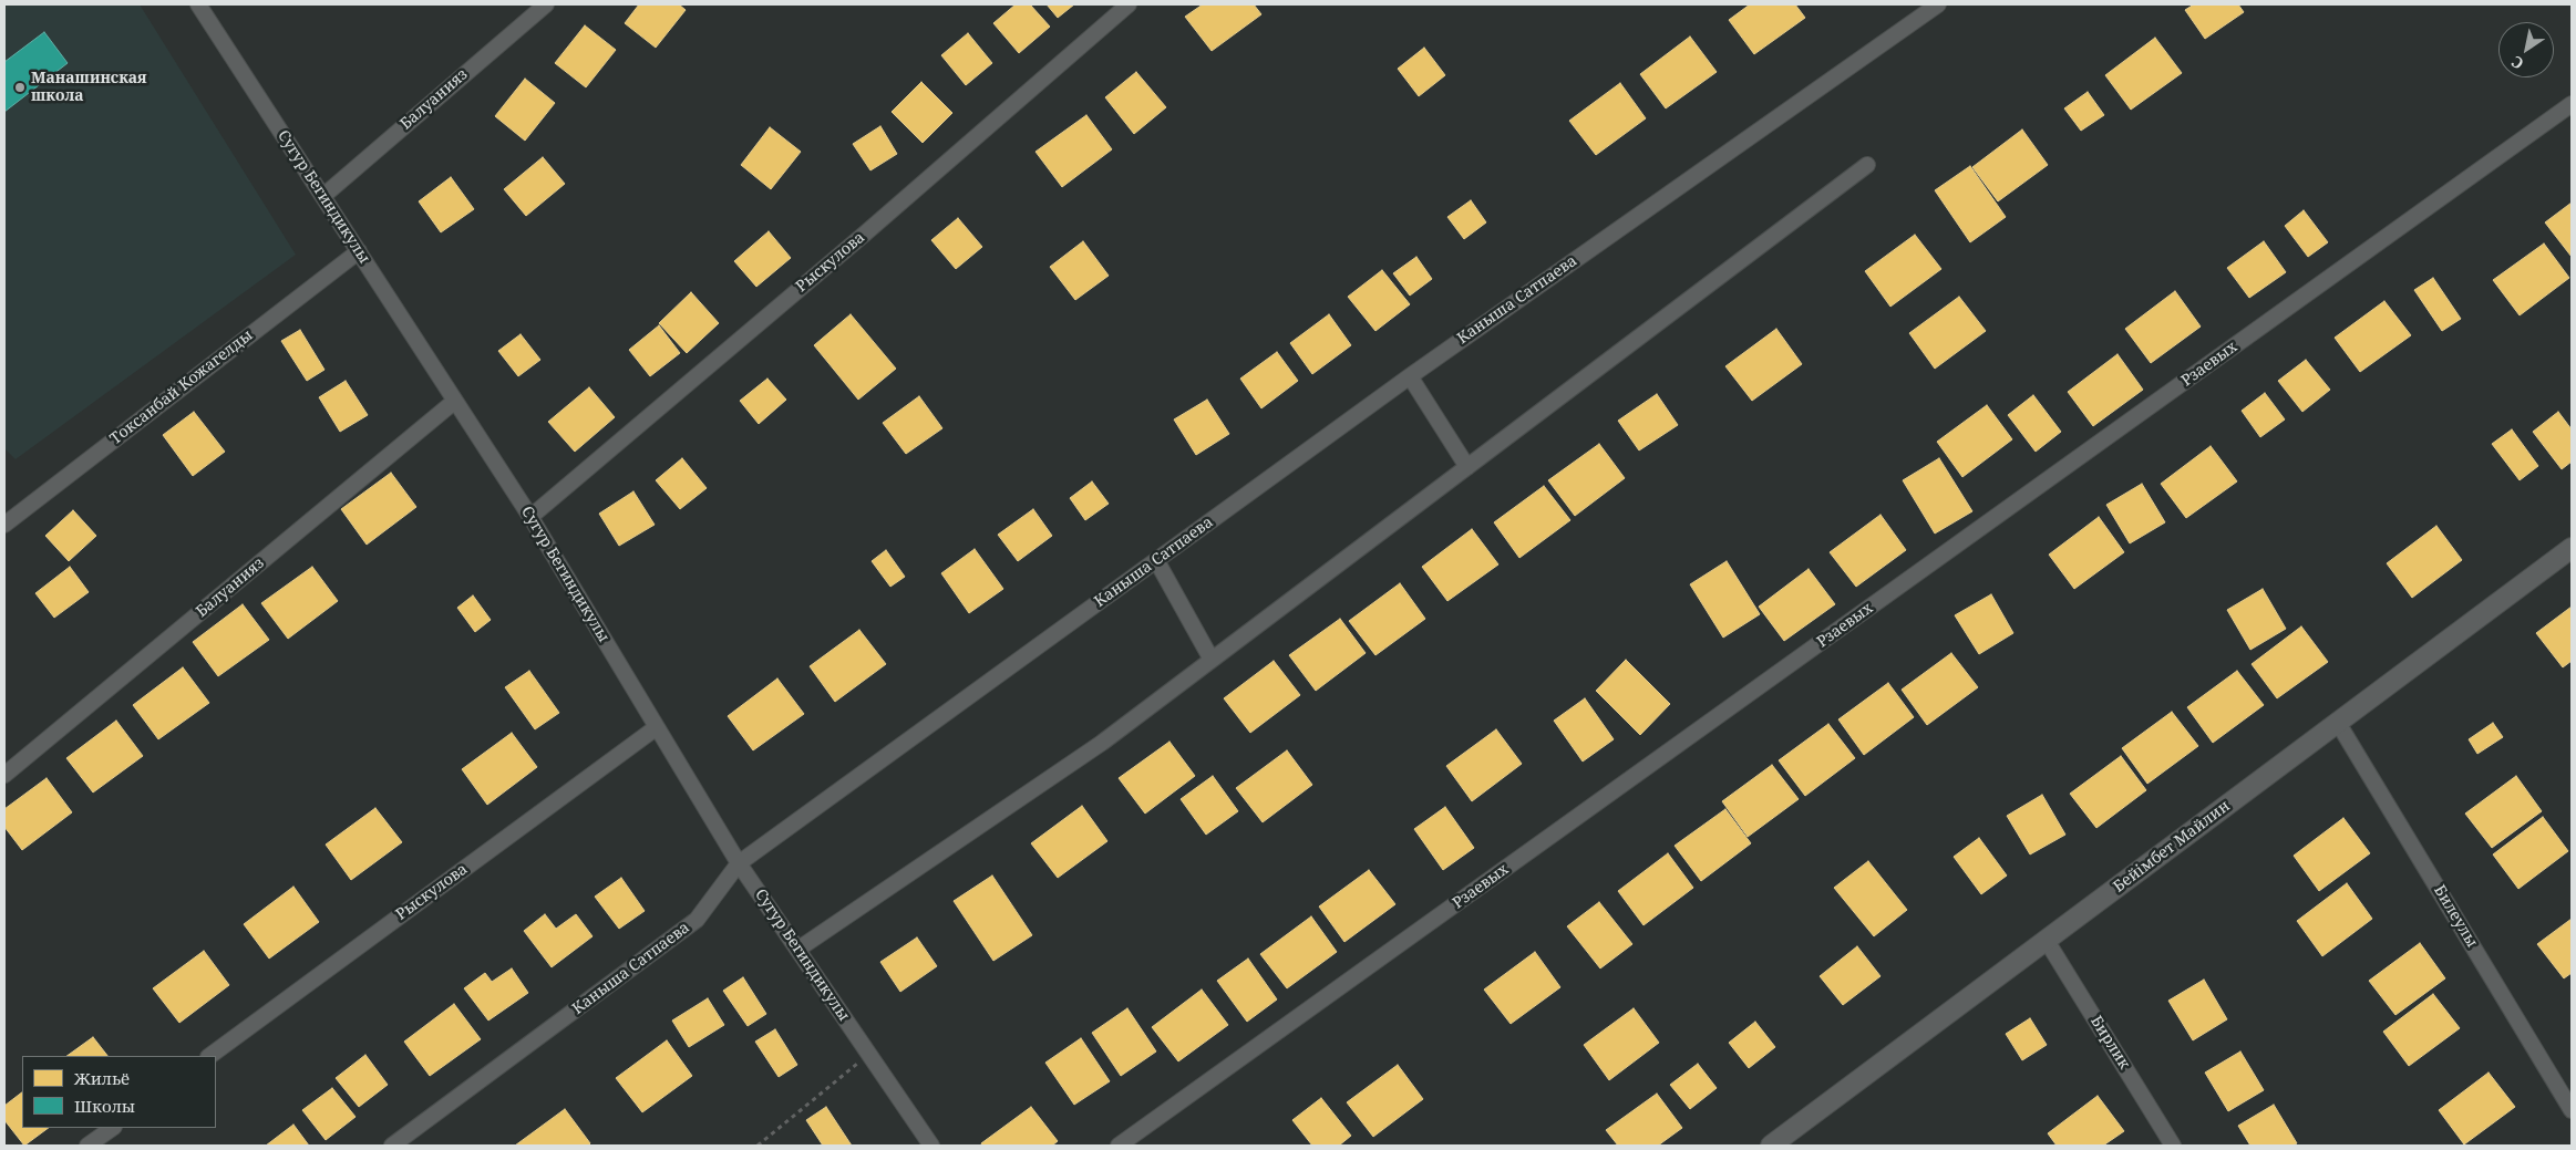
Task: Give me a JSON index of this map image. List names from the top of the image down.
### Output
{
  "streets": {
    "street": [
      "Балуанияз",
      "Сугур Бегиндикулы",
      "Рыскулова",
      "Каныша Сатпаева",
      "Рзаевых",
      "Токсанбай Кожагелды",
      "Бейімбет Майлин",
      "Билеулы",
      "Бирлик"
    ]
  },
  "crossings": [
    ["Балуанияз", "Сугур Бегиндикулы"],
    ["Сугур Бегиндикулы", "Рыскулова"],
    ["Сугур Бегиндикулы", "Каныша Сатпаева"],
    ["Сугур Бегиндикулы", "Токсанбай Кожагелды"],
    ["Бейімбет Майлин", "Билеулы"],
    ["Бейімбет Майлин", "Бирлик"]
  ],
  "places": ["Манашинская школа"],
  "legend": ["Жильё", "Школы"],
  "north": "bottom left"
}
